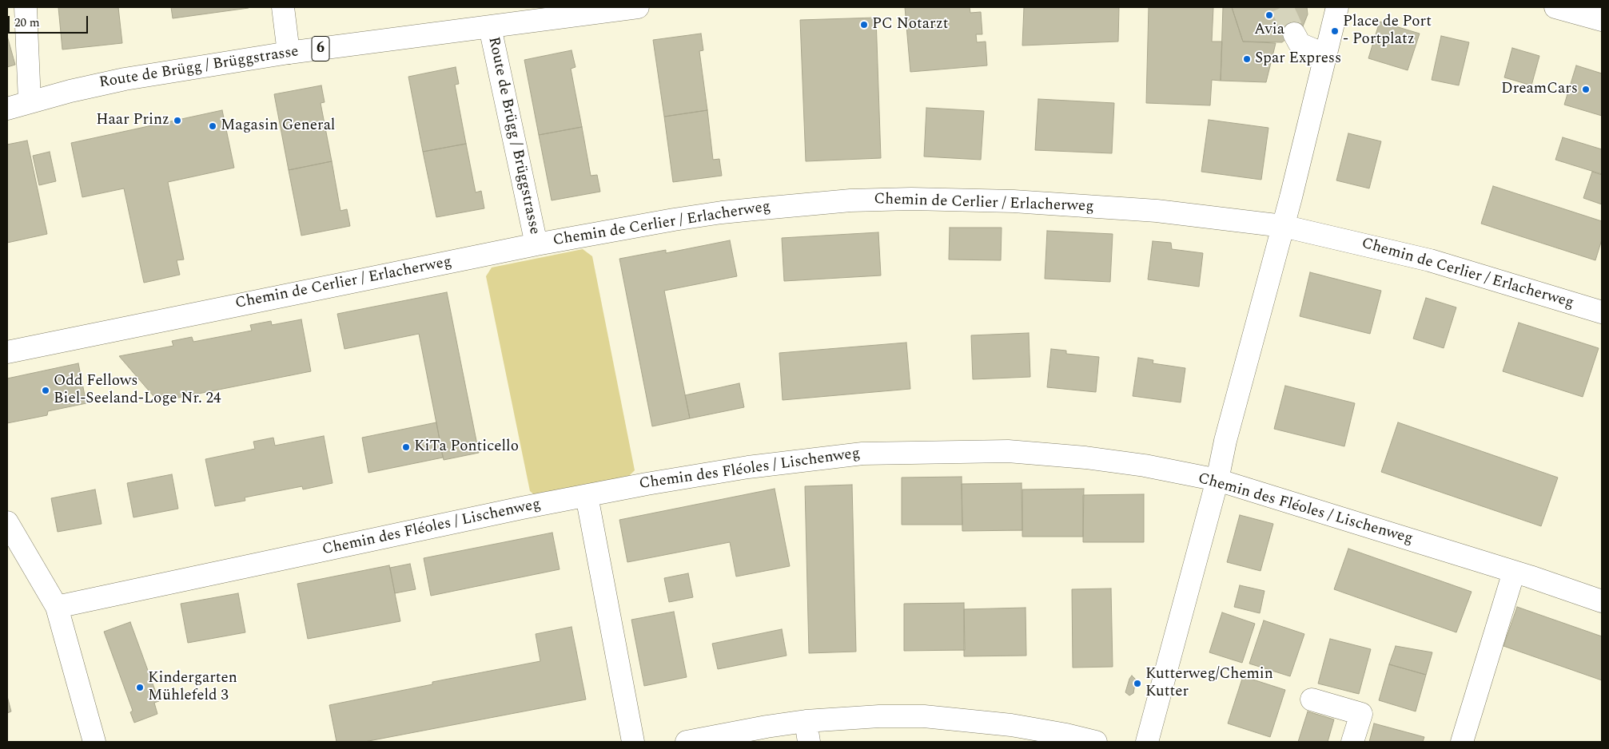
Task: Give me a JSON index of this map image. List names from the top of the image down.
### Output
{
  "streets": {
    "street": [
      "6",
      "Route de Brügg / Brüggstrasse",
      "Chemin de Cerlier / Erlacherweg",
      "Chemin des Fléoles / Lischenweg"
    ]
  },
  "crossings": [
    ["Route de Brügg / Brüggstrasse", "Chemin de Cerlier / Erlacherweg"]
  ],
  "places": [
    "Avia",
    "PC Notarzt",
    "Place de Port - Portplatz",
    "Spar Express",
    "DreamCars",
    "Haar Prinz",
    "Magasin General",
    "Odd Fellows Biel-Seeland-Loge Nr. 24",
    "KiTa Ponticello",
    "Kutterweg/Chemin Kutter",
    "Kindergarten Mühlefeld 3"
  ],
  "scale_bar": "20 m"
}
